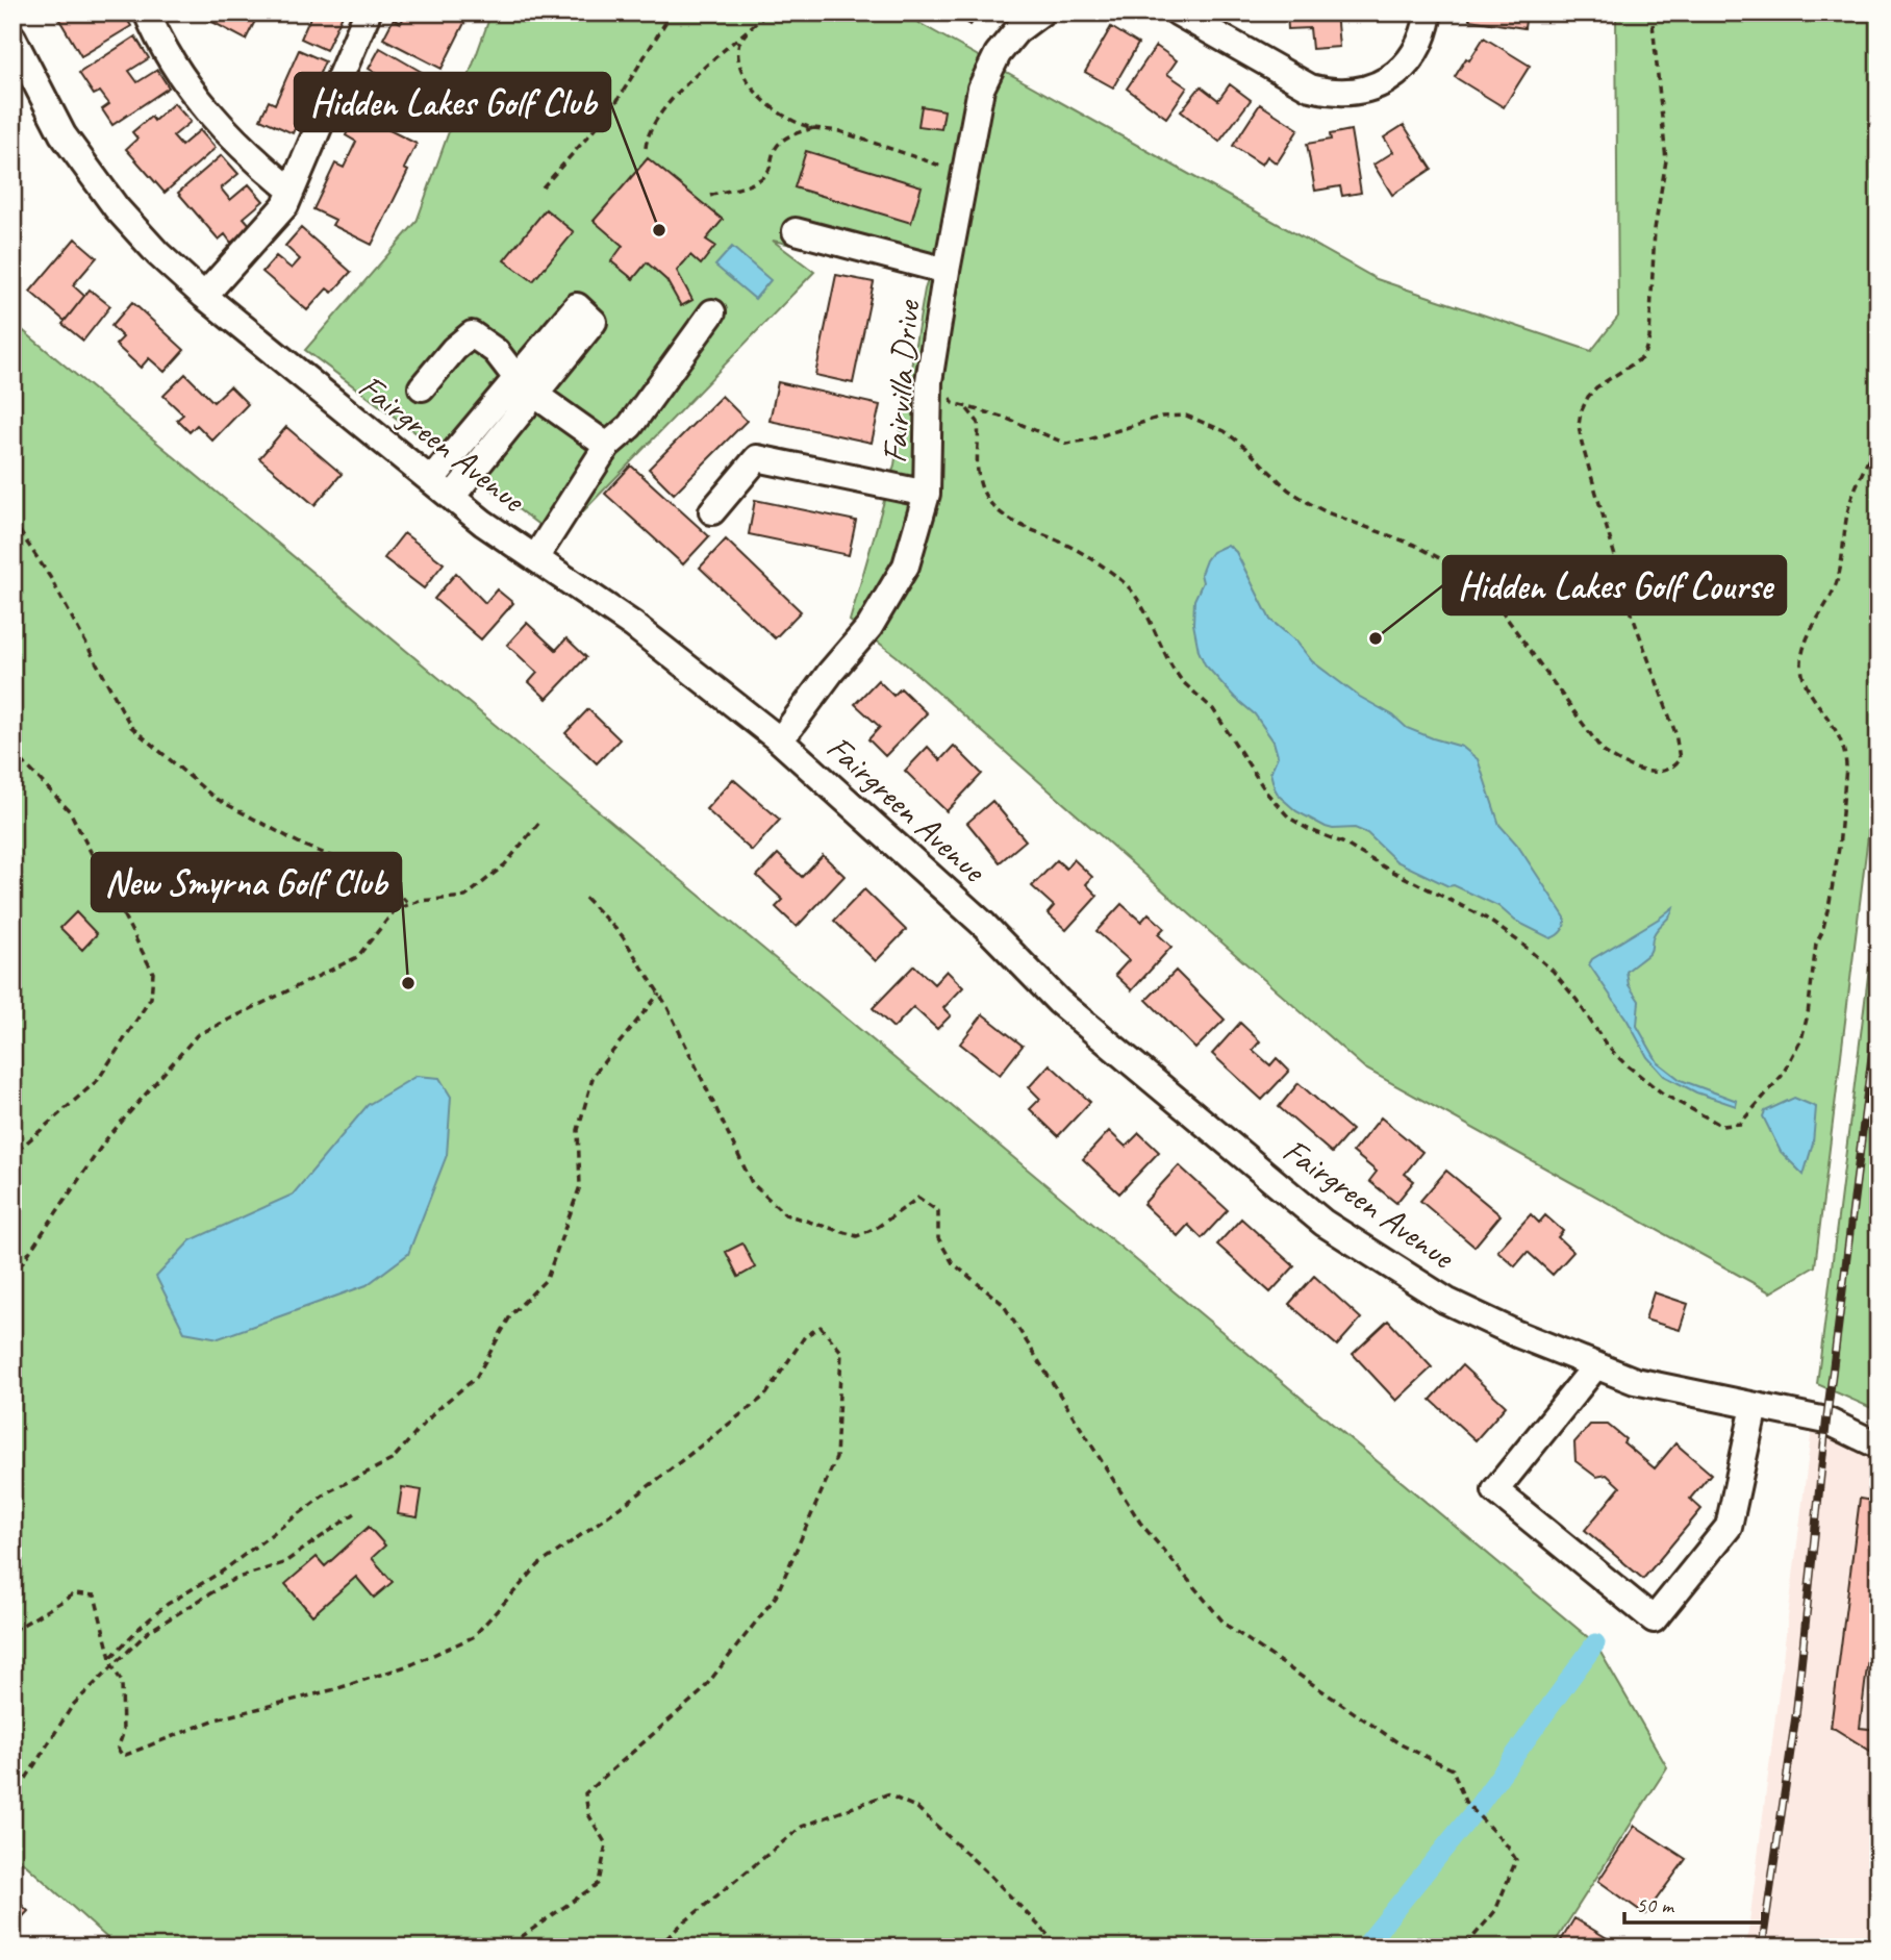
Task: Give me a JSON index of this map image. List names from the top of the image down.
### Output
{
  "streets": {
    "street": ["Fairvilla Drive", "Fairgreen Avenue"]
  },
  "crossings": [
    ["Fairvilla Drive", "Fairgreen Avenue"]
  ],
  "places": ["Hidden Lakes Golf Club", "Hidden Lakes Golf Course", "New Smyrna Golf Club"],
  "scale_bar": "50 m"
}
